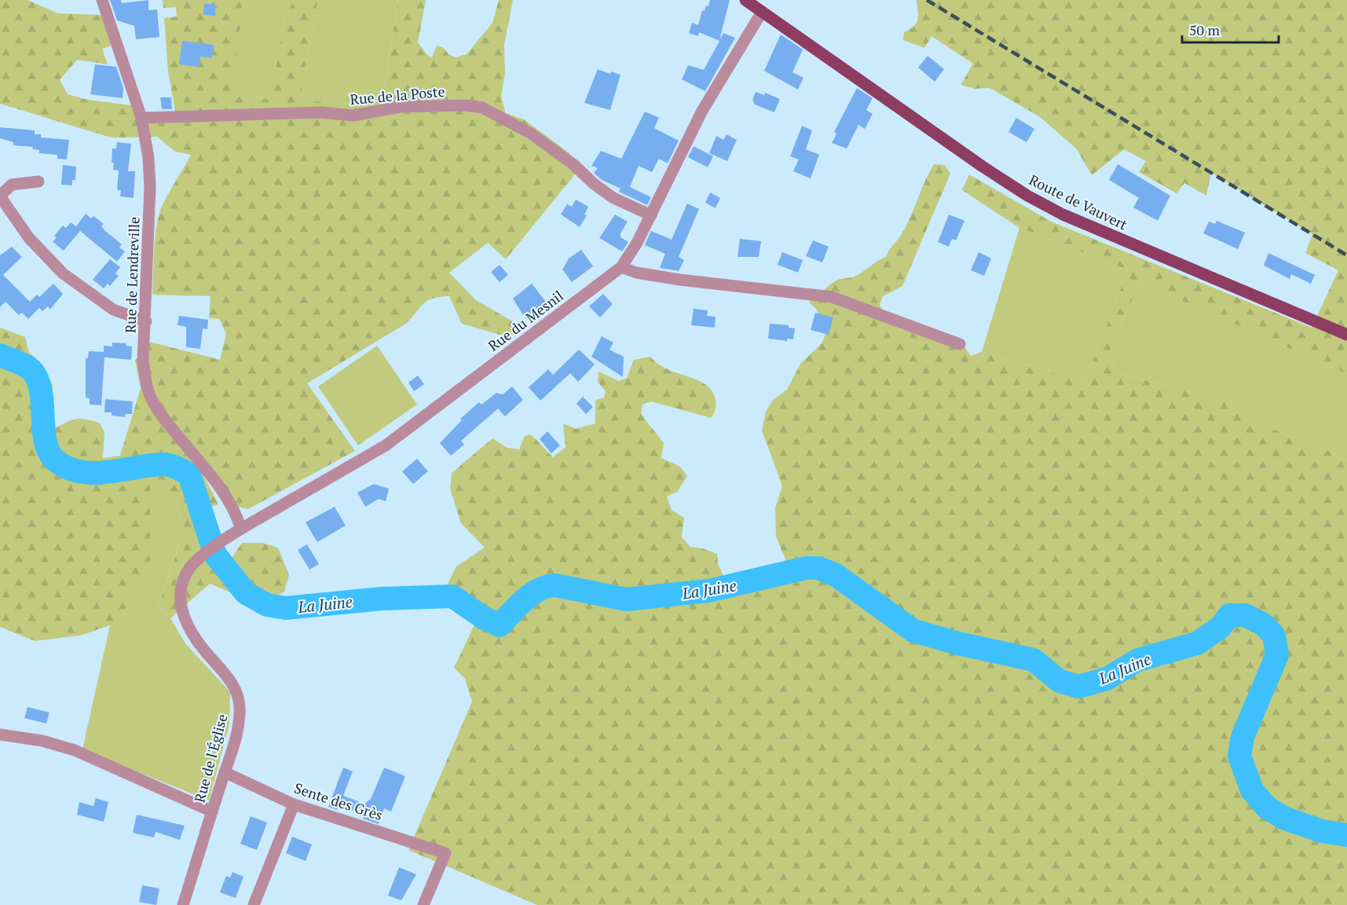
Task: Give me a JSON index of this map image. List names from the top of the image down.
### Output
{
  "streets": {
    "main road": ["Route de Vauvert"],
    "street": [
      "Rue de la Poste",
      "Rue de Lendreville",
      "Rue du Mesnil",
      "Rue de l'Église",
      "Sente des Grès"
    ]
  },
  "crossings": [
    ["Rue de la Poste", "Rue de Lendreville"],
    ["Rue de la Poste", "Rue du Mesnil"],
    ["Route de Vauvert", "Rue du Mesnil"],
    ["Rue de Lendreville", "Rue du Mesnil"],
    ["Rue du Mesnil", "Rue de l'Église"],
    ["Rue de l'Église", "Sente des Grès"]
  ],
  "water": ["La Juine"],
  "scale_bar": "50 m"
}
